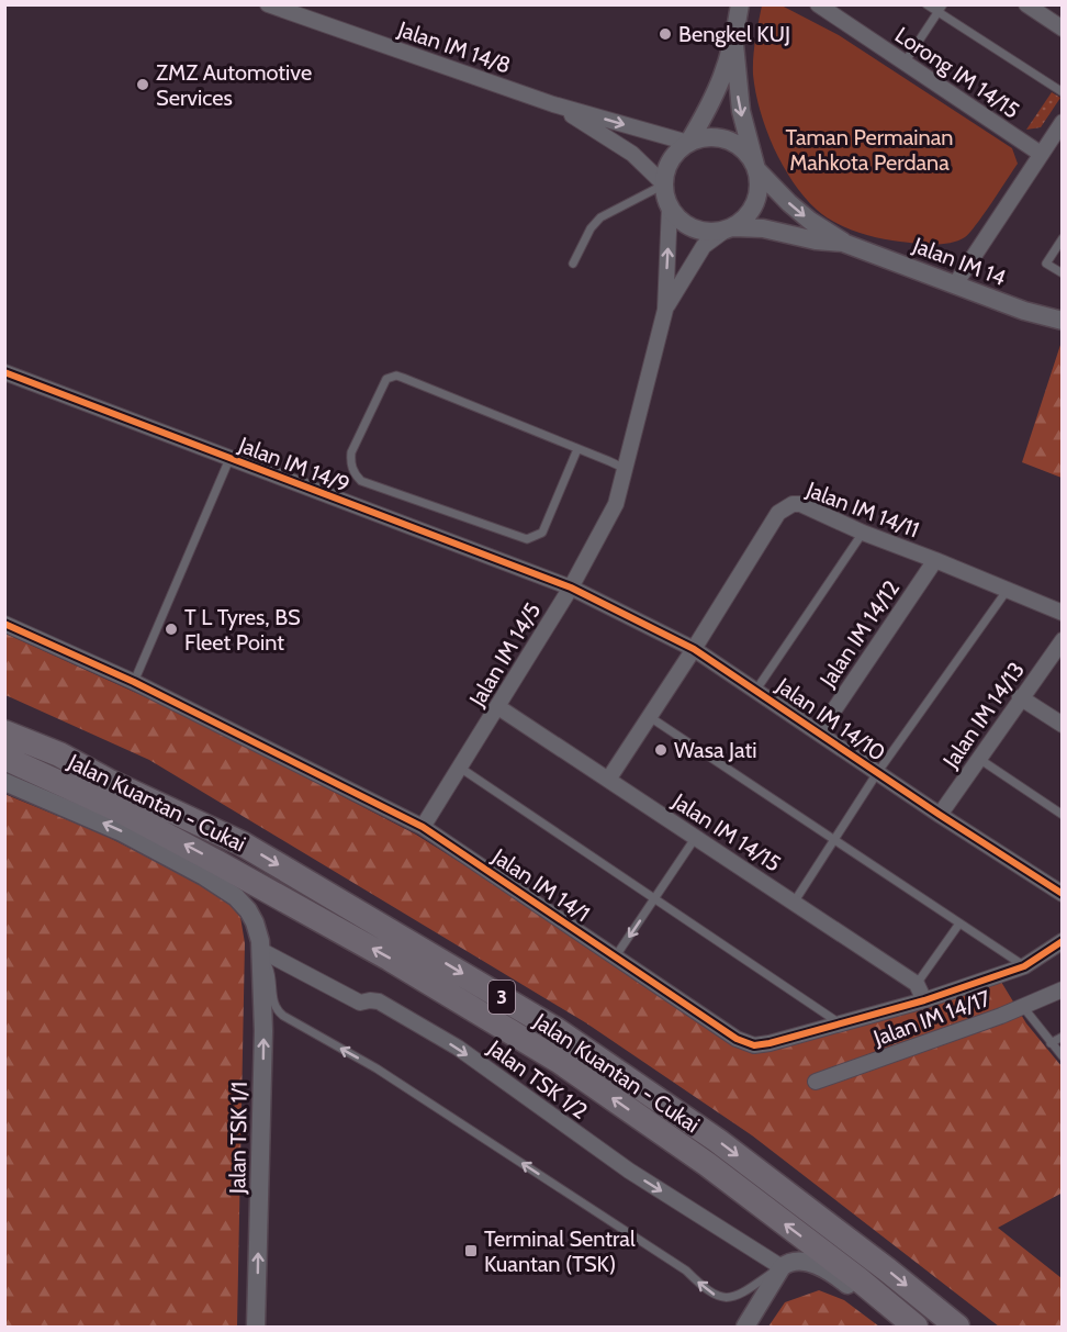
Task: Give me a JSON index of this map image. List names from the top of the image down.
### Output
{
  "streets": {
    "highway": ["Jalan Kuantan - Cukai", "3"],
    "street": [
      "Jalan IM 14/8",
      "Lorong IM 14/15",
      "Jalan IM 14",
      "Jalan IM 14/9",
      "Jalan IM 14/11",
      "Jalan IM 14/12",
      "Jalan IM 14/5",
      "Jalan IM 14/13",
      "Jalan IM 14/10",
      "Jalan IM 14/15",
      "Jalan IM 14/1",
      "Jalan IM 14/17",
      "Jalan TSK 1/2",
      "Jalan TSK 1/1"
    ]
  },
  "crossings": [
    ["Jalan IM 14/9", "Jalan IM 14/5"],
    ["Jalan IM 14/9", "Jalan IM 14/10"],
    ["Jalan IM 14/11", "Jalan IM 14/12"],
    ["Jalan IM 14/11", "Jalan IM 14/10"],
    ["Jalan IM 14/11", "Jalan IM 14/15"],
    ["Jalan IM 14/12", "Jalan IM 14/10"],
    ["Jalan IM 14/5", "Jalan IM 14/10"],
    ["Jalan IM 14/5", "Jalan IM 14/15"],
    ["Jalan IM 14/5", "Jalan IM 14/1"],
    ["Jalan IM 14/13", "Jalan IM 14/10"],
    ["Jalan TSK 1/2", "Jalan TSK 1/1"]
  ],
  "one_way": ["Jalan TSK 1/2", "Jalan TSK 1/1"],
  "parks": ["Taman Permainan Mahkota Perdana"],
  "places": {
    "other": [
      "Bengkel KUJ",
      "ZMZ Automotive Services",
      "T L Tyres, BS Fleet Point",
      "Wasa Jati"
    ],
    "transit": ["Terminal Sentral Kuantan (TSK)"]
  }
}
